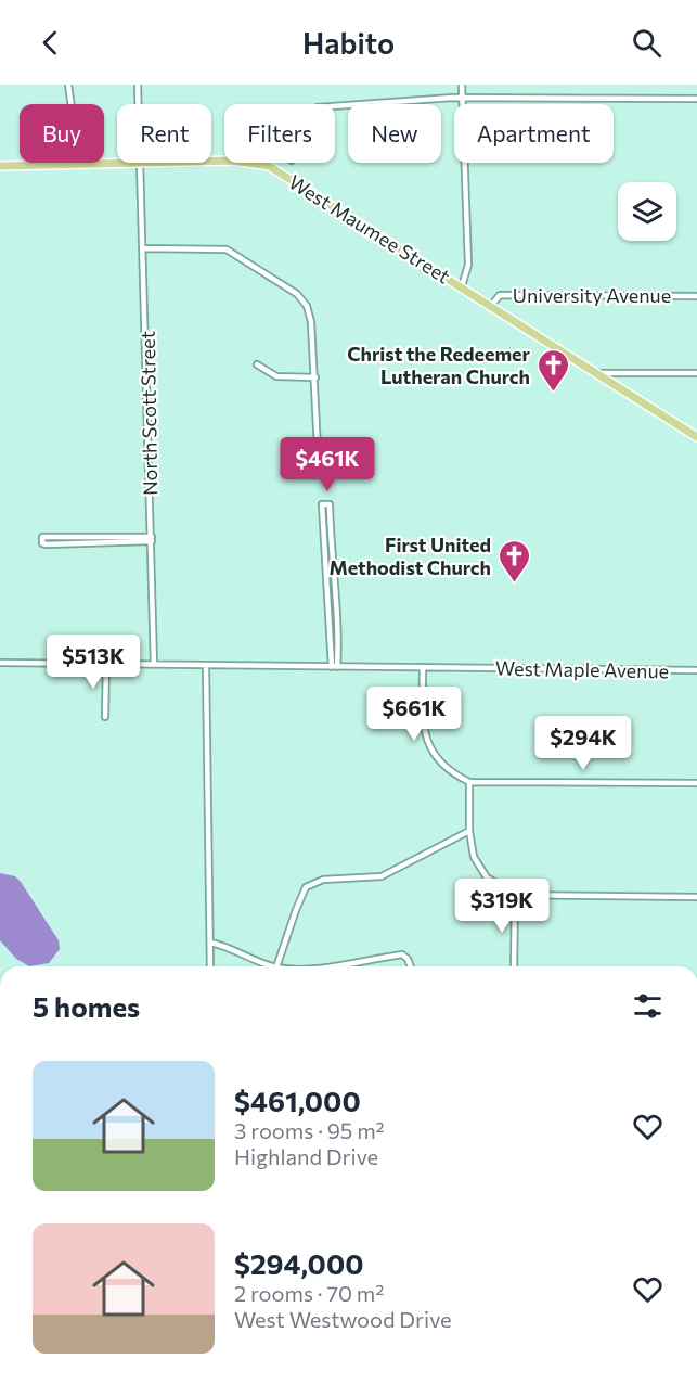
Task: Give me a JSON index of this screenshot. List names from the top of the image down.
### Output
{
  "streets": {
    "main road": ["West Maumee Street"],
    "street": ["University Avenue", "North Scott Street", "West Maple Avenue"]
  },
  "crossings": [
    ["West Maumee Street", "University Avenue"],
    ["North Scott Street", "West Maple Avenue"]
  ],
  "places": {
    "church": ["Christ the Redeemer Lutheran Church", "First United Methodist Church"]
  },
  "page": {
    "header": "Habito",
    "chip": [
      "Buy",
      "Rent",
      "Filters",
      "New",
      "Apartment"
    ],
    "price": [
      "$461K",
      "$513K",
      "$661K",
      "$294K",
      "$319K"
    ],
    "heading": "5 homes",
    "list": [
      {
        "name": "$461,000",
        "note": "3 rooms · 95 m² · Highland Drive"
      },
      {
        "name": "$294,000",
        "note": "2 rooms · 70 m² · West Westwood Drive"
      }
    ]
  }
}
